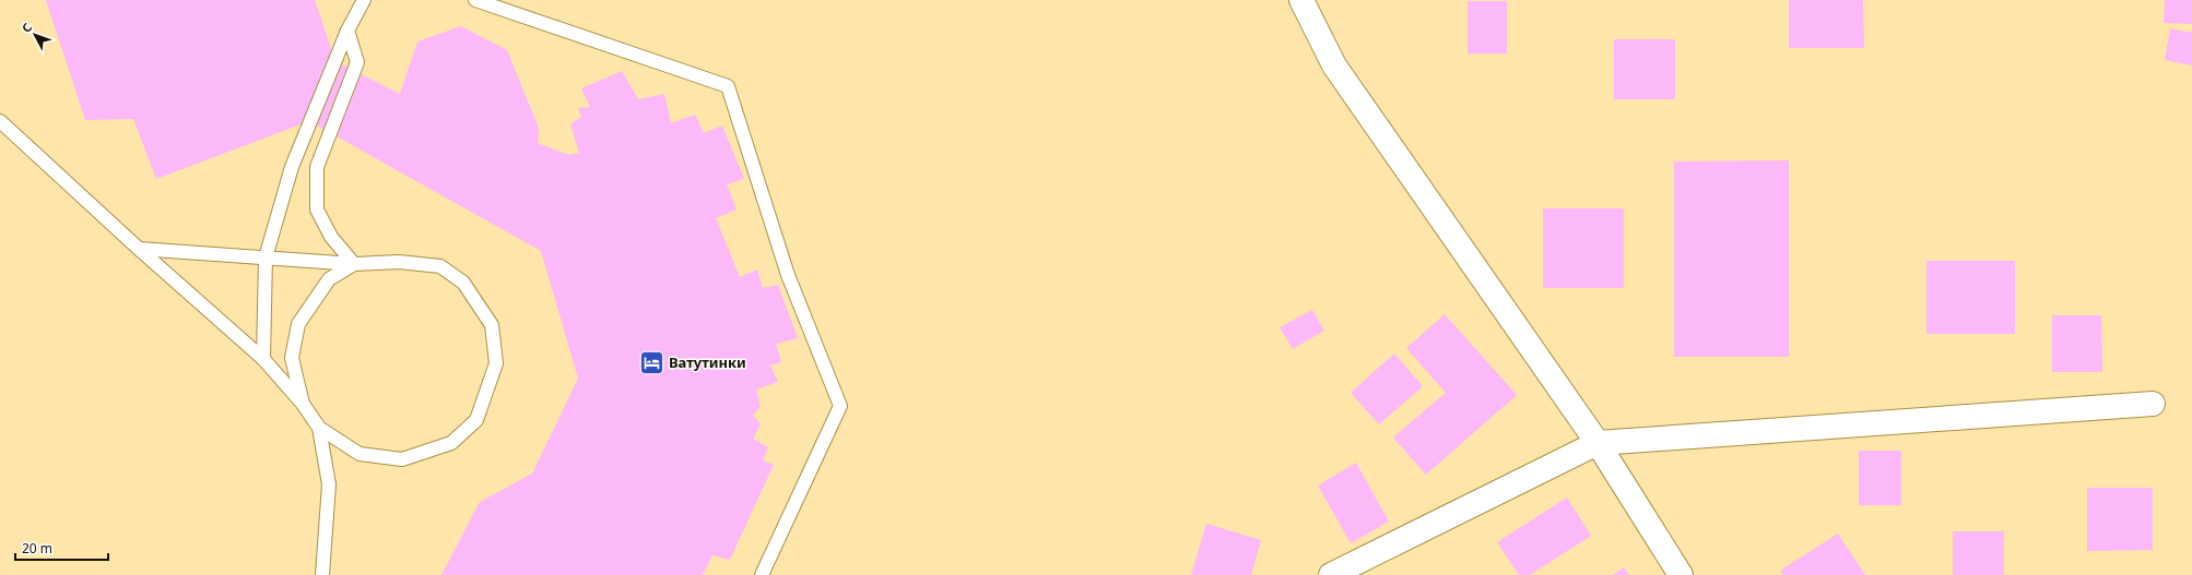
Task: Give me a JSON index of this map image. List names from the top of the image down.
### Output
{
  "places": {
    "hotel": ["Ватутинки"]
  },
  "scale_bar": "20 m",
  "north": "top left"
}
